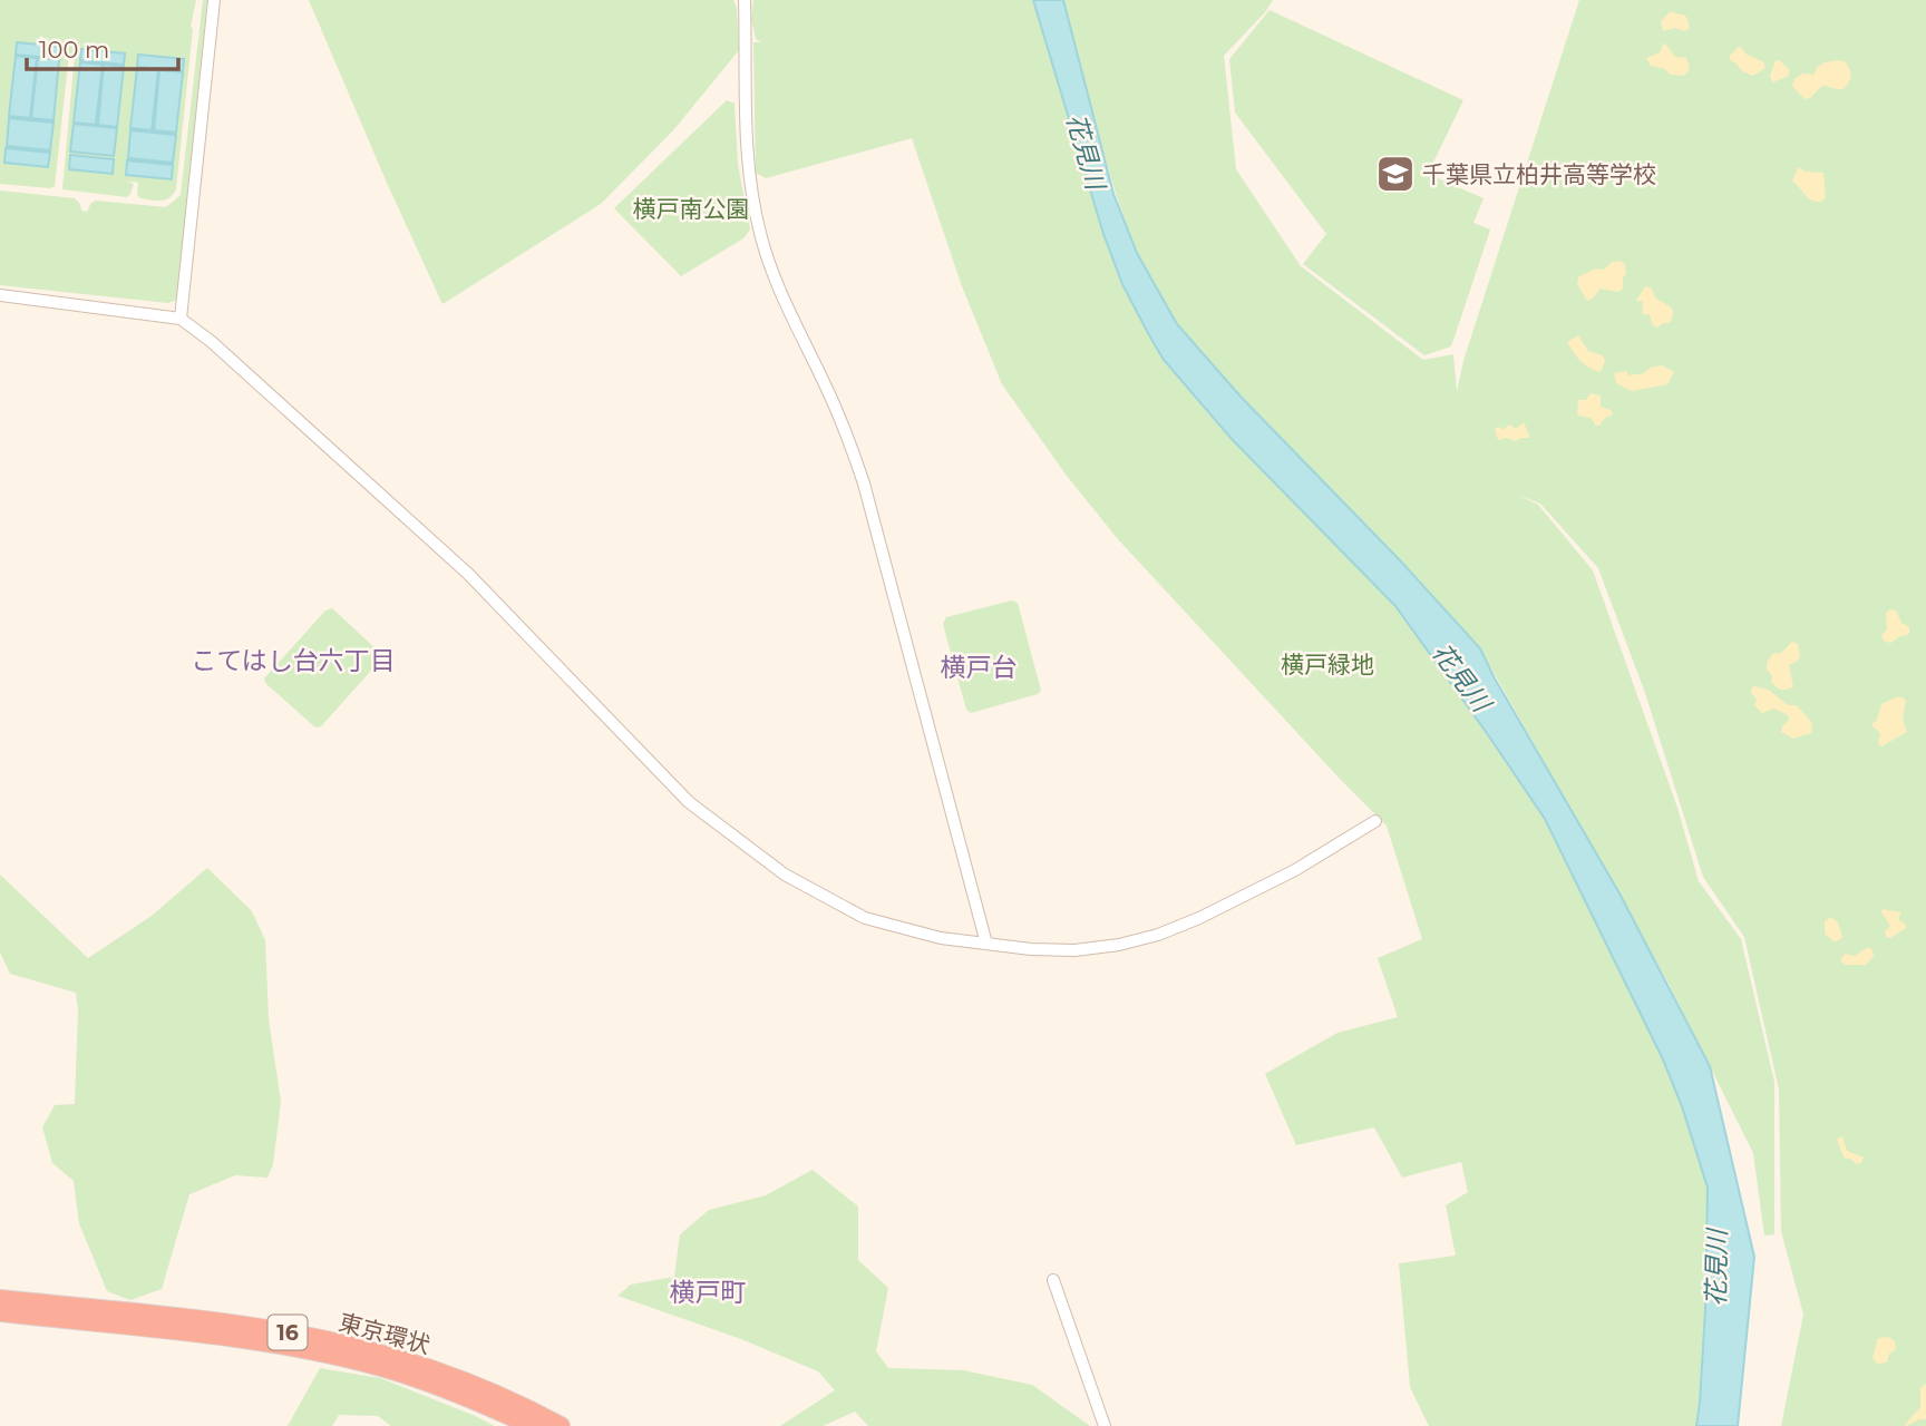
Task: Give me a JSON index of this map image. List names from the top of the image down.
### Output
{
  "streets": {
    "highway": ["16", "東京環状"]
  },
  "districts": ["こてはし台六丁目", "横戸台", "横戸町"],
  "water": ["花見川"],
  "parks": ["横戸南公園", "横戸緑地"],
  "places": {
    "school or university": ["千葉県立柏井高等学校"]
  },
  "scale_bar": "100 m"
}
